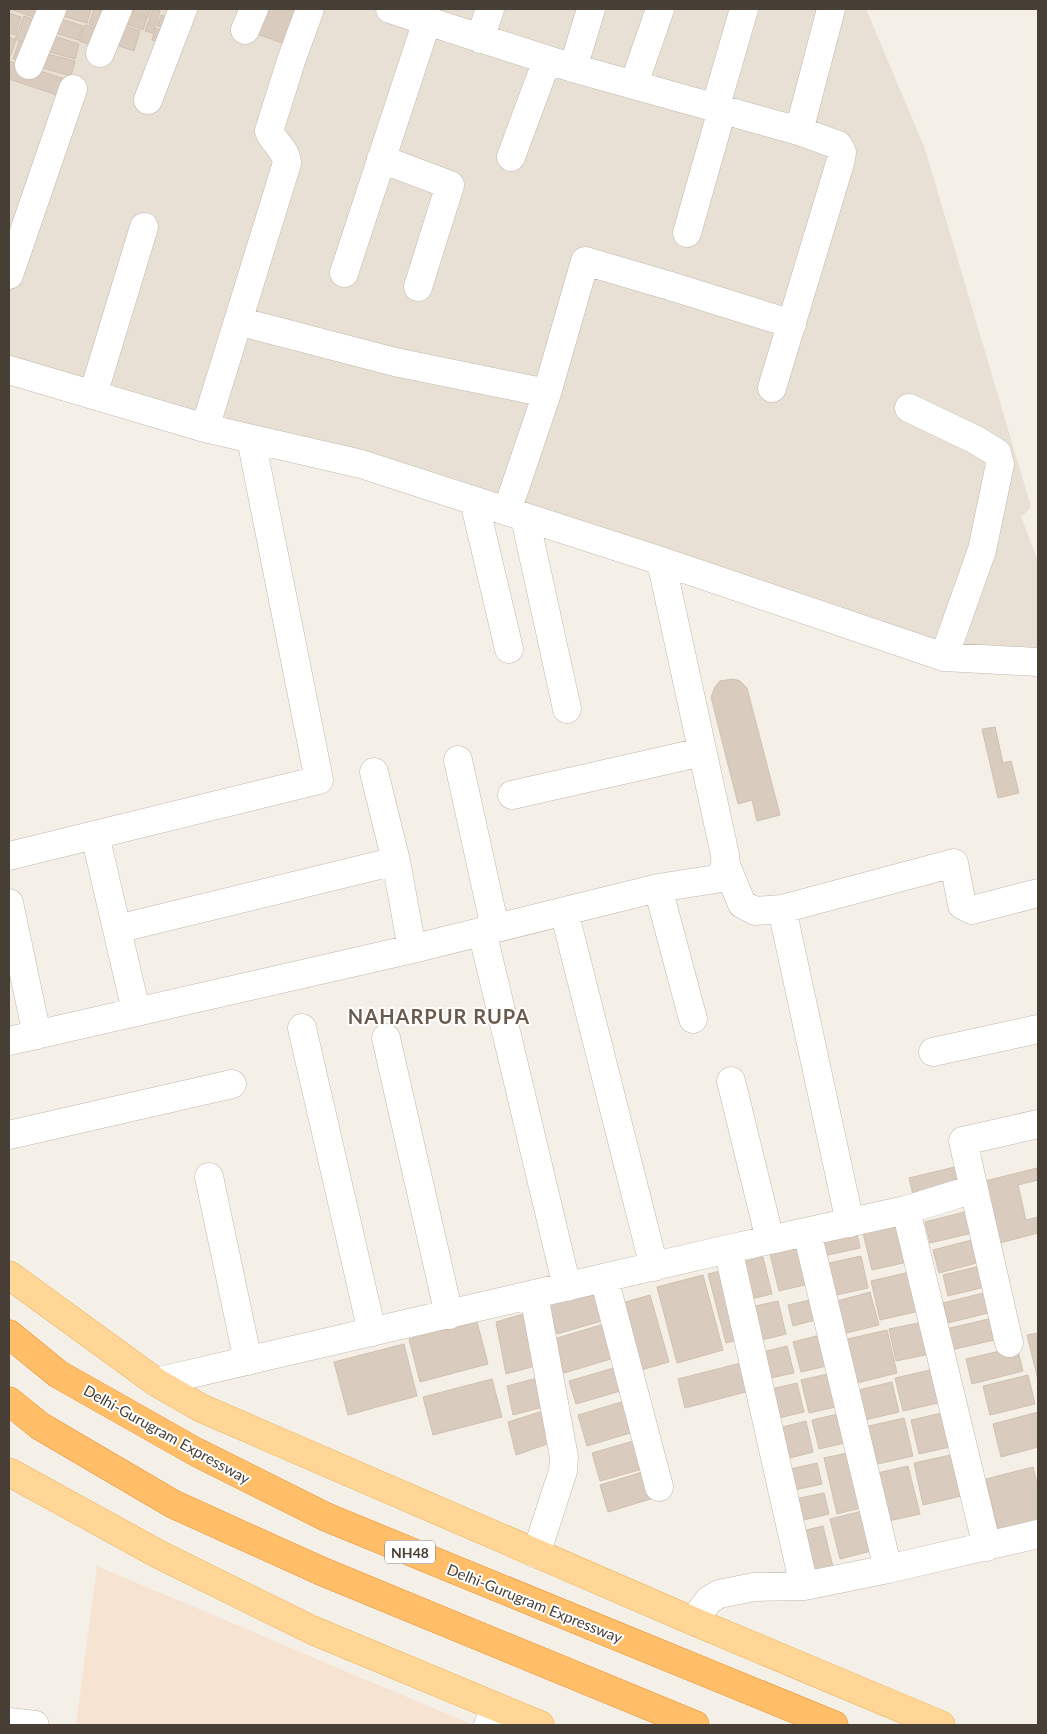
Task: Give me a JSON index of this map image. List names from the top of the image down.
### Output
{
  "streets": {
    "highway": ["Delhi-Gurugram Expressway", "NH48"]
  },
  "districts": ["NAHARPUR RUPA"]
}
